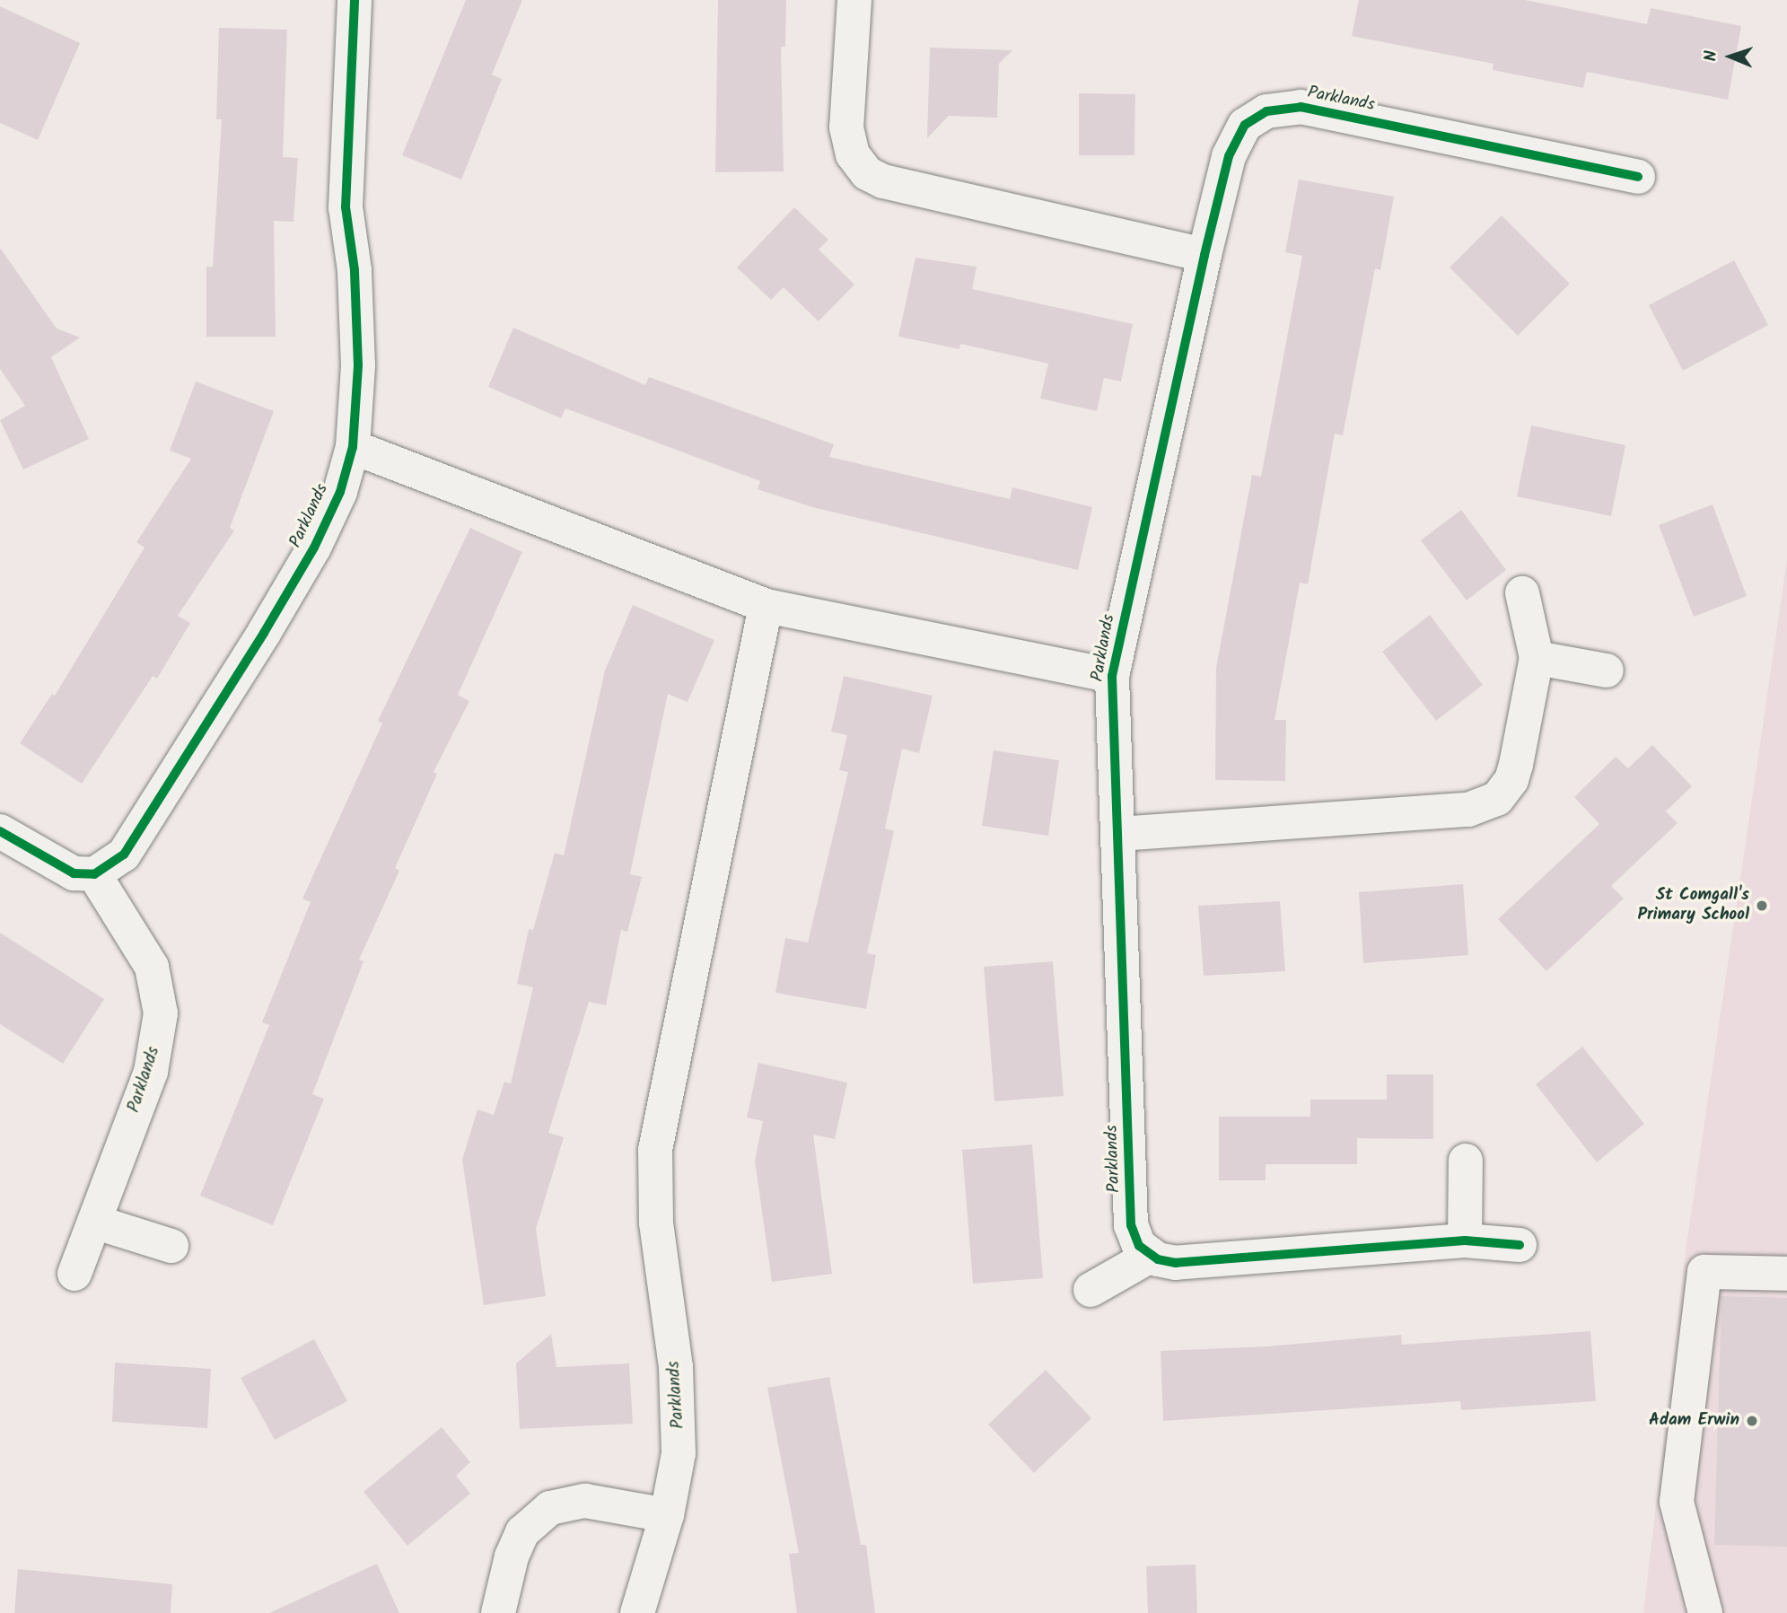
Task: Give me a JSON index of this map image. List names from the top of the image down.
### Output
{
  "streets": {
    "street": ["Parklands"]
  },
  "places": ["St Comgall's Primary School", "Adam Erwin"],
  "north": "left"
}
